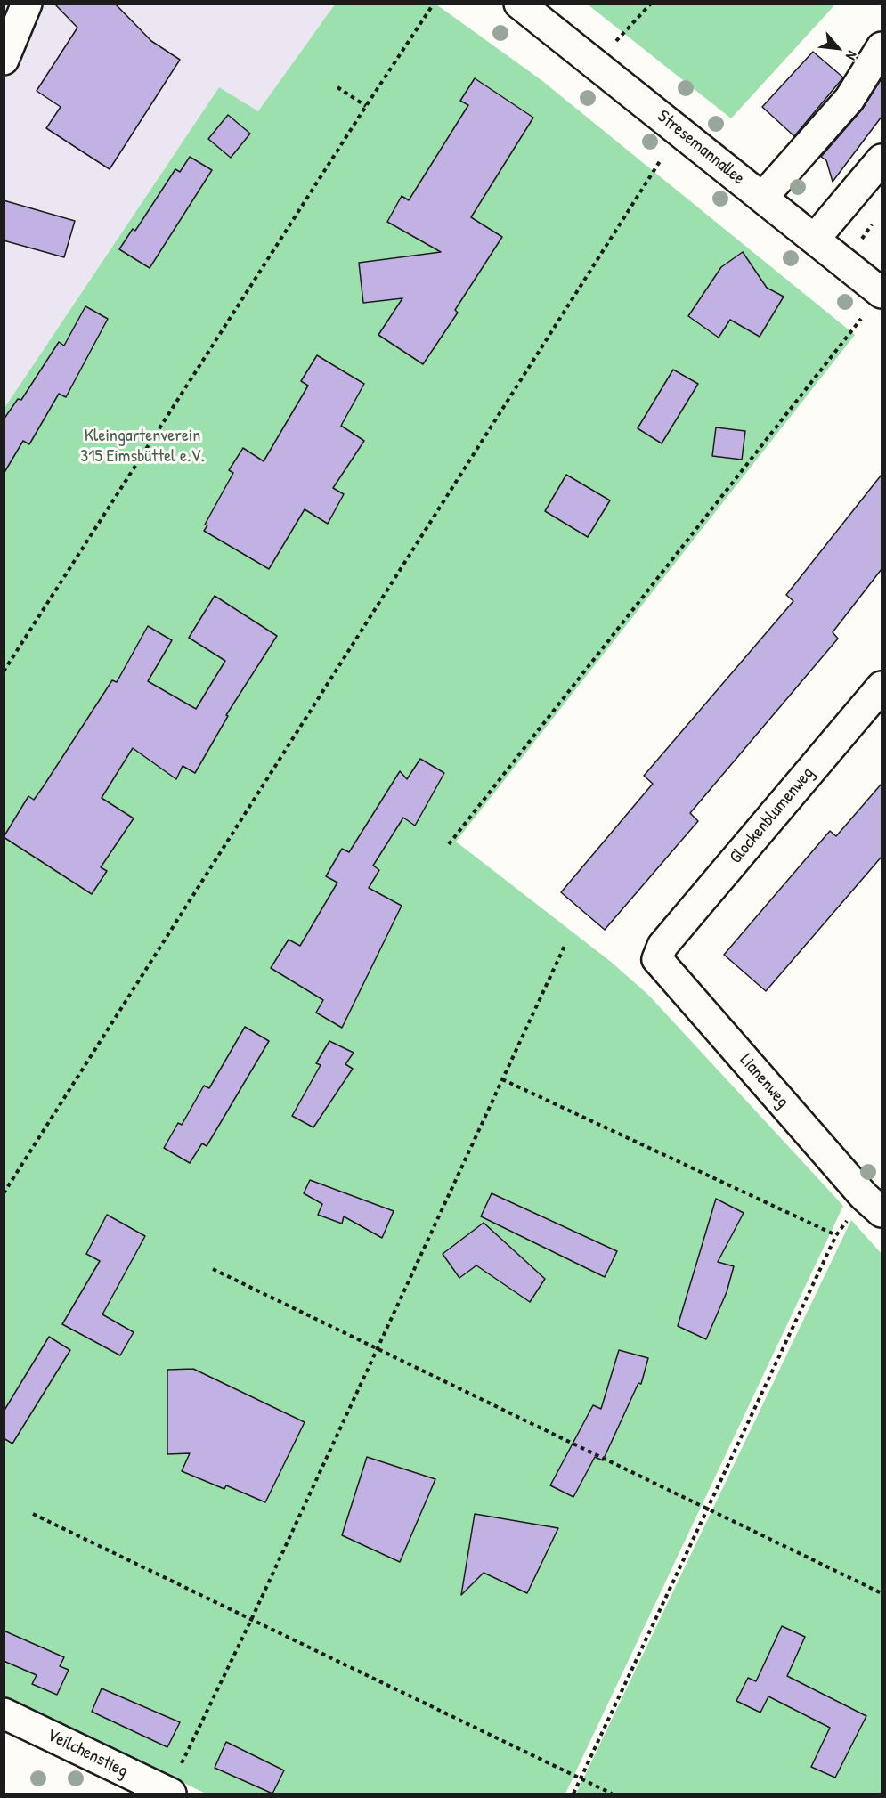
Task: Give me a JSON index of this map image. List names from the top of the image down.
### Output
{
  "streets": {
    "street": [
      "Stresemannallee",
      "Glockenblumenweg",
      "Lianenweg",
      "Veilchenstieg"
    ]
  },
  "crossings": [
    ["Glockenblumenweg", "Lianenweg"]
  ],
  "parks": ["Kleingartenverein 315 Eimsbüttel e.V."],
  "north": "bottom right"
}
